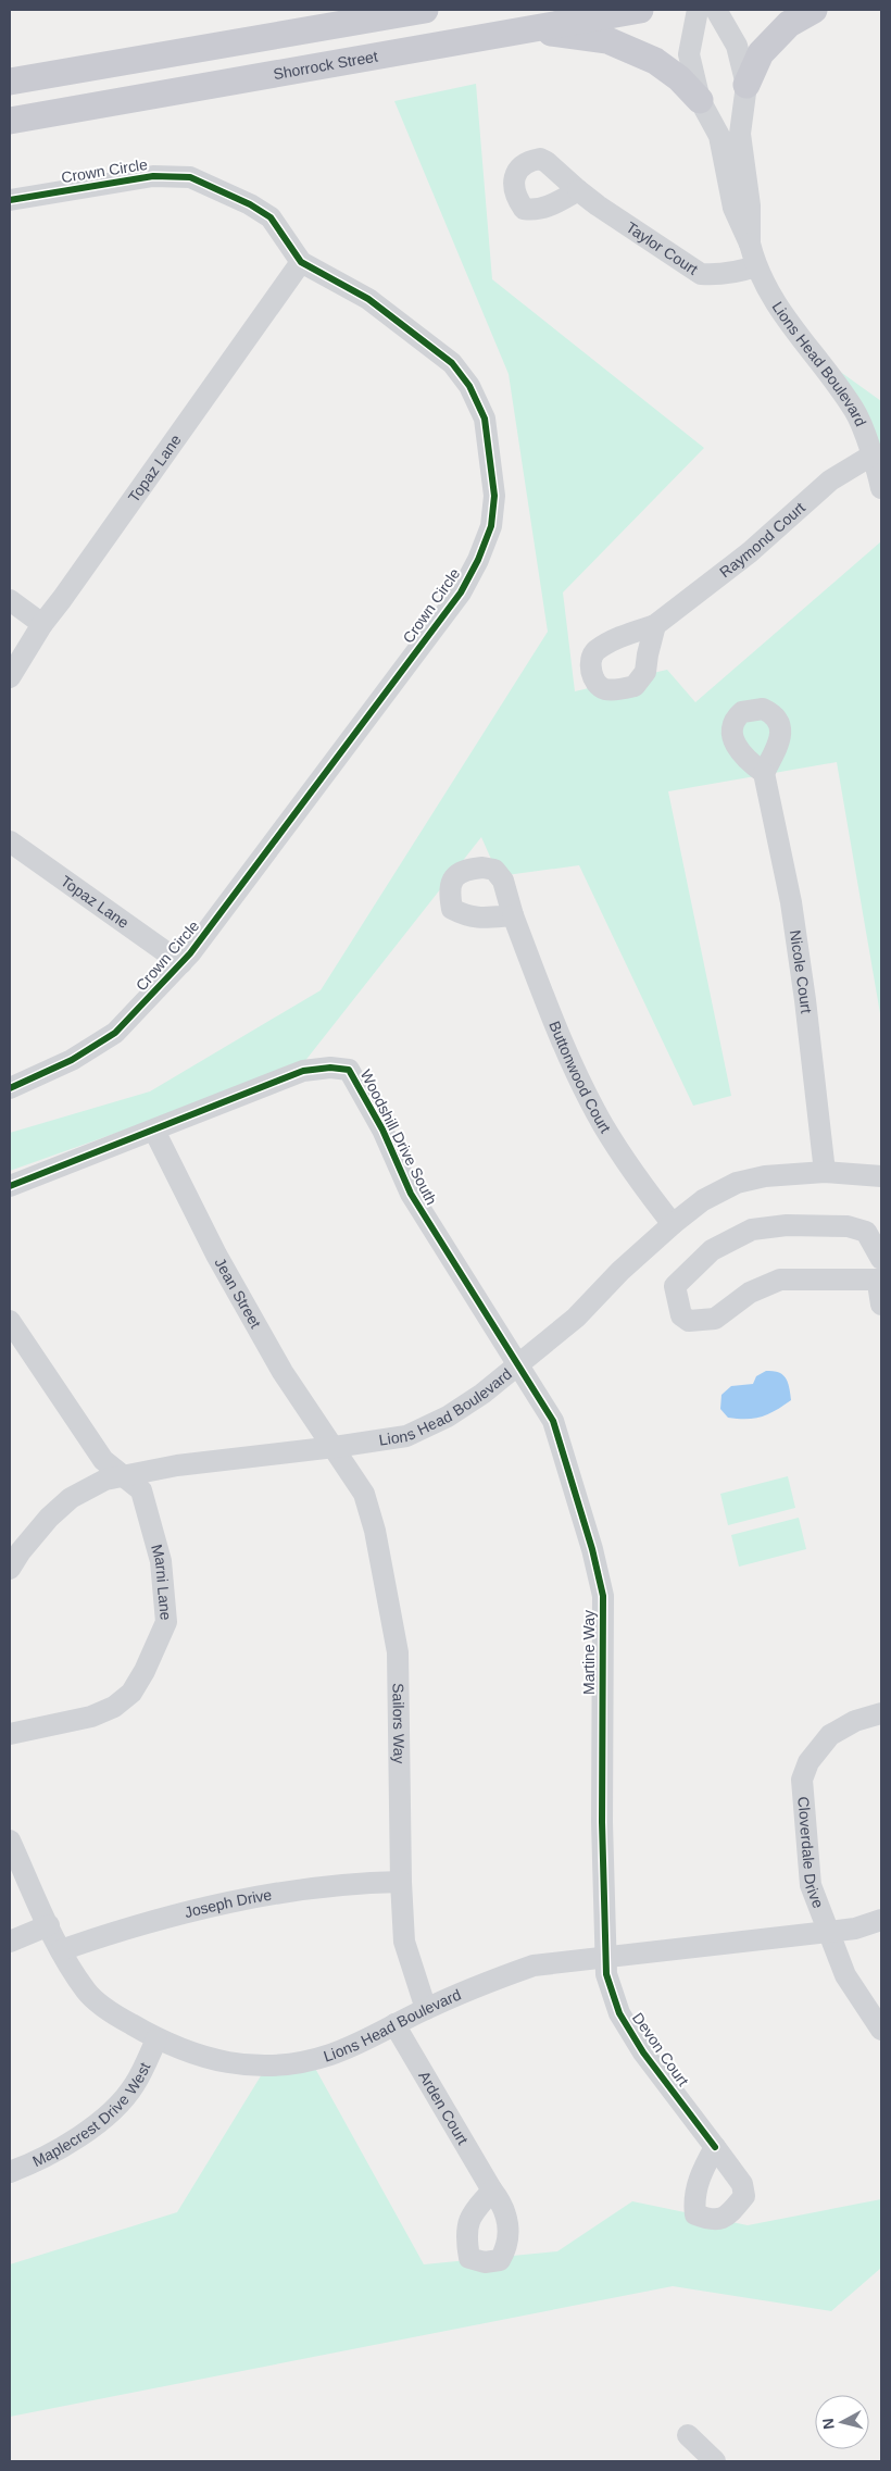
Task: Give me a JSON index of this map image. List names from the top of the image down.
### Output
{
  "streets": {
    "main road": ["Shorrock Street"],
    "street": [
      "Crown Circle",
      "Taylor Court",
      "Lions Head Boulevard",
      "Topaz Lane",
      "Raymond Court",
      "Nicole Court",
      "Buttonwood Court",
      "Woodshill Drive South",
      "Jean Street",
      "Marni Lane",
      "Martine Way",
      "Sailors Way",
      "Cloverdale Drive",
      "Joseph Drive",
      "Devon Court",
      "Arden Court",
      "Maplecrest Drive West"
    ]
  },
  "crossings": [
    ["Crown Circle", "Topaz Lane"],
    ["Taylor Court", "Lions Head Boulevard"],
    ["Lions Head Boulevard", "Raymond Court"],
    ["Lions Head Boulevard", "Nicole Court"],
    ["Lions Head Boulevard", "Buttonwood Court"],
    ["Lions Head Boulevard", "Woodshill Drive South"],
    ["Lions Head Boulevard", "Jean Street"],
    ["Lions Head Boulevard", "Marni Lane"],
    ["Lions Head Boulevard", "Martine Way"],
    ["Lions Head Boulevard", "Sailors Way"],
    ["Lions Head Boulevard", "Cloverdale Drive"],
    ["Lions Head Boulevard", "Joseph Drive"],
    ["Lions Head Boulevard", "Devon Court"],
    ["Lions Head Boulevard", "Arden Court"],
    ["Lions Head Boulevard", "Maplecrest Drive West"],
    ["Woodshill Drive South", "Jean Street"],
    ["Woodshill Drive South", "Martine Way"],
    ["Jean Street", "Sailors Way"],
    ["Martine Way", "Devon Court"],
    ["Sailors Way", "Joseph Drive"]
  ],
  "north": "left"
}
